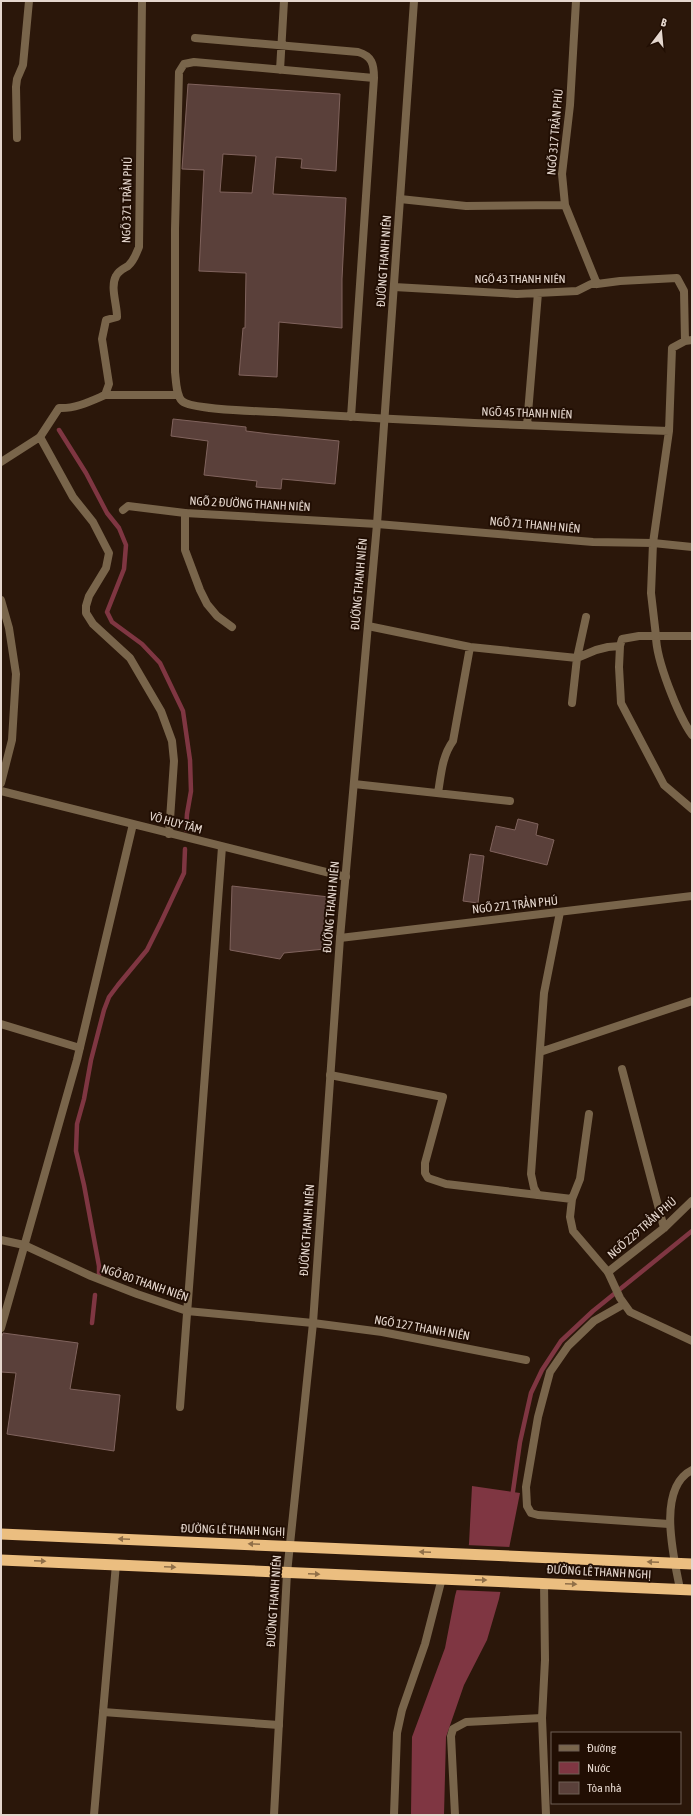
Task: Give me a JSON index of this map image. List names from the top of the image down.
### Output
{
  "streets": {
    "highway": ["ĐƯỜNG LÊ THANH NGHỊ"],
    "street": [
      "NGÕ 317 TRẦN PHÚ",
      "NGÕ 371 TRẦN PHÚ",
      "ĐƯỜNG THANH NIÊN",
      "NGÕ 43 THANH NIÊN",
      "NGÕ 45 THANH NIÊN",
      "NGÕ 2 ĐƯỜNG THANH NIÊN",
      "NGÕ 71 THANH NIÊN",
      "VÕ HUY TÂM",
      "NGÕ 271 TRẦN PHÚ",
      "NGÕ 229 TRẦN PHÚ",
      "NGÕ 80 THANH NIÊN",
      "NGÕ 127 THANH NIÊN"
    ]
  },
  "crossings": [
    ["NGÕ 317 TRẦN PHÚ", "NGÕ 43 THANH NIÊN"],
    ["ĐƯỜNG THANH NIÊN", "NGÕ 43 THANH NIÊN"],
    ["ĐƯỜNG THANH NIÊN", "NGÕ 45 THANH NIÊN"],
    ["ĐƯỜNG THANH NIÊN", "NGÕ 2 ĐƯỜNG THANH NIÊN"],
    ["ĐƯỜNG THANH NIÊN", "NGÕ 71 THANH NIÊN"],
    ["ĐƯỜNG THANH NIÊN", "VÕ HUY TÂM"],
    ["ĐƯỜNG THANH NIÊN", "NGÕ 271 TRẦN PHÚ"],
    ["ĐƯỜNG THANH NIÊN", "NGÕ 80 THANH NIÊN"],
    ["ĐƯỜNG THANH NIÊN", "NGÕ 127 THANH NIÊN"],
    ["ĐƯỜNG THANH NIÊN", "ĐƯỜNG LÊ THANH NGHỊ"],
    ["NGÕ 2 ĐƯỜNG THANH NIÊN", "NGÕ 71 THANH NIÊN"],
    ["NGÕ 80 THANH NIÊN", "NGÕ 127 THANH NIÊN"]
  ],
  "legend": ["Đường", "Nước", "Tòa nhà"],
  "north": "top"
}
